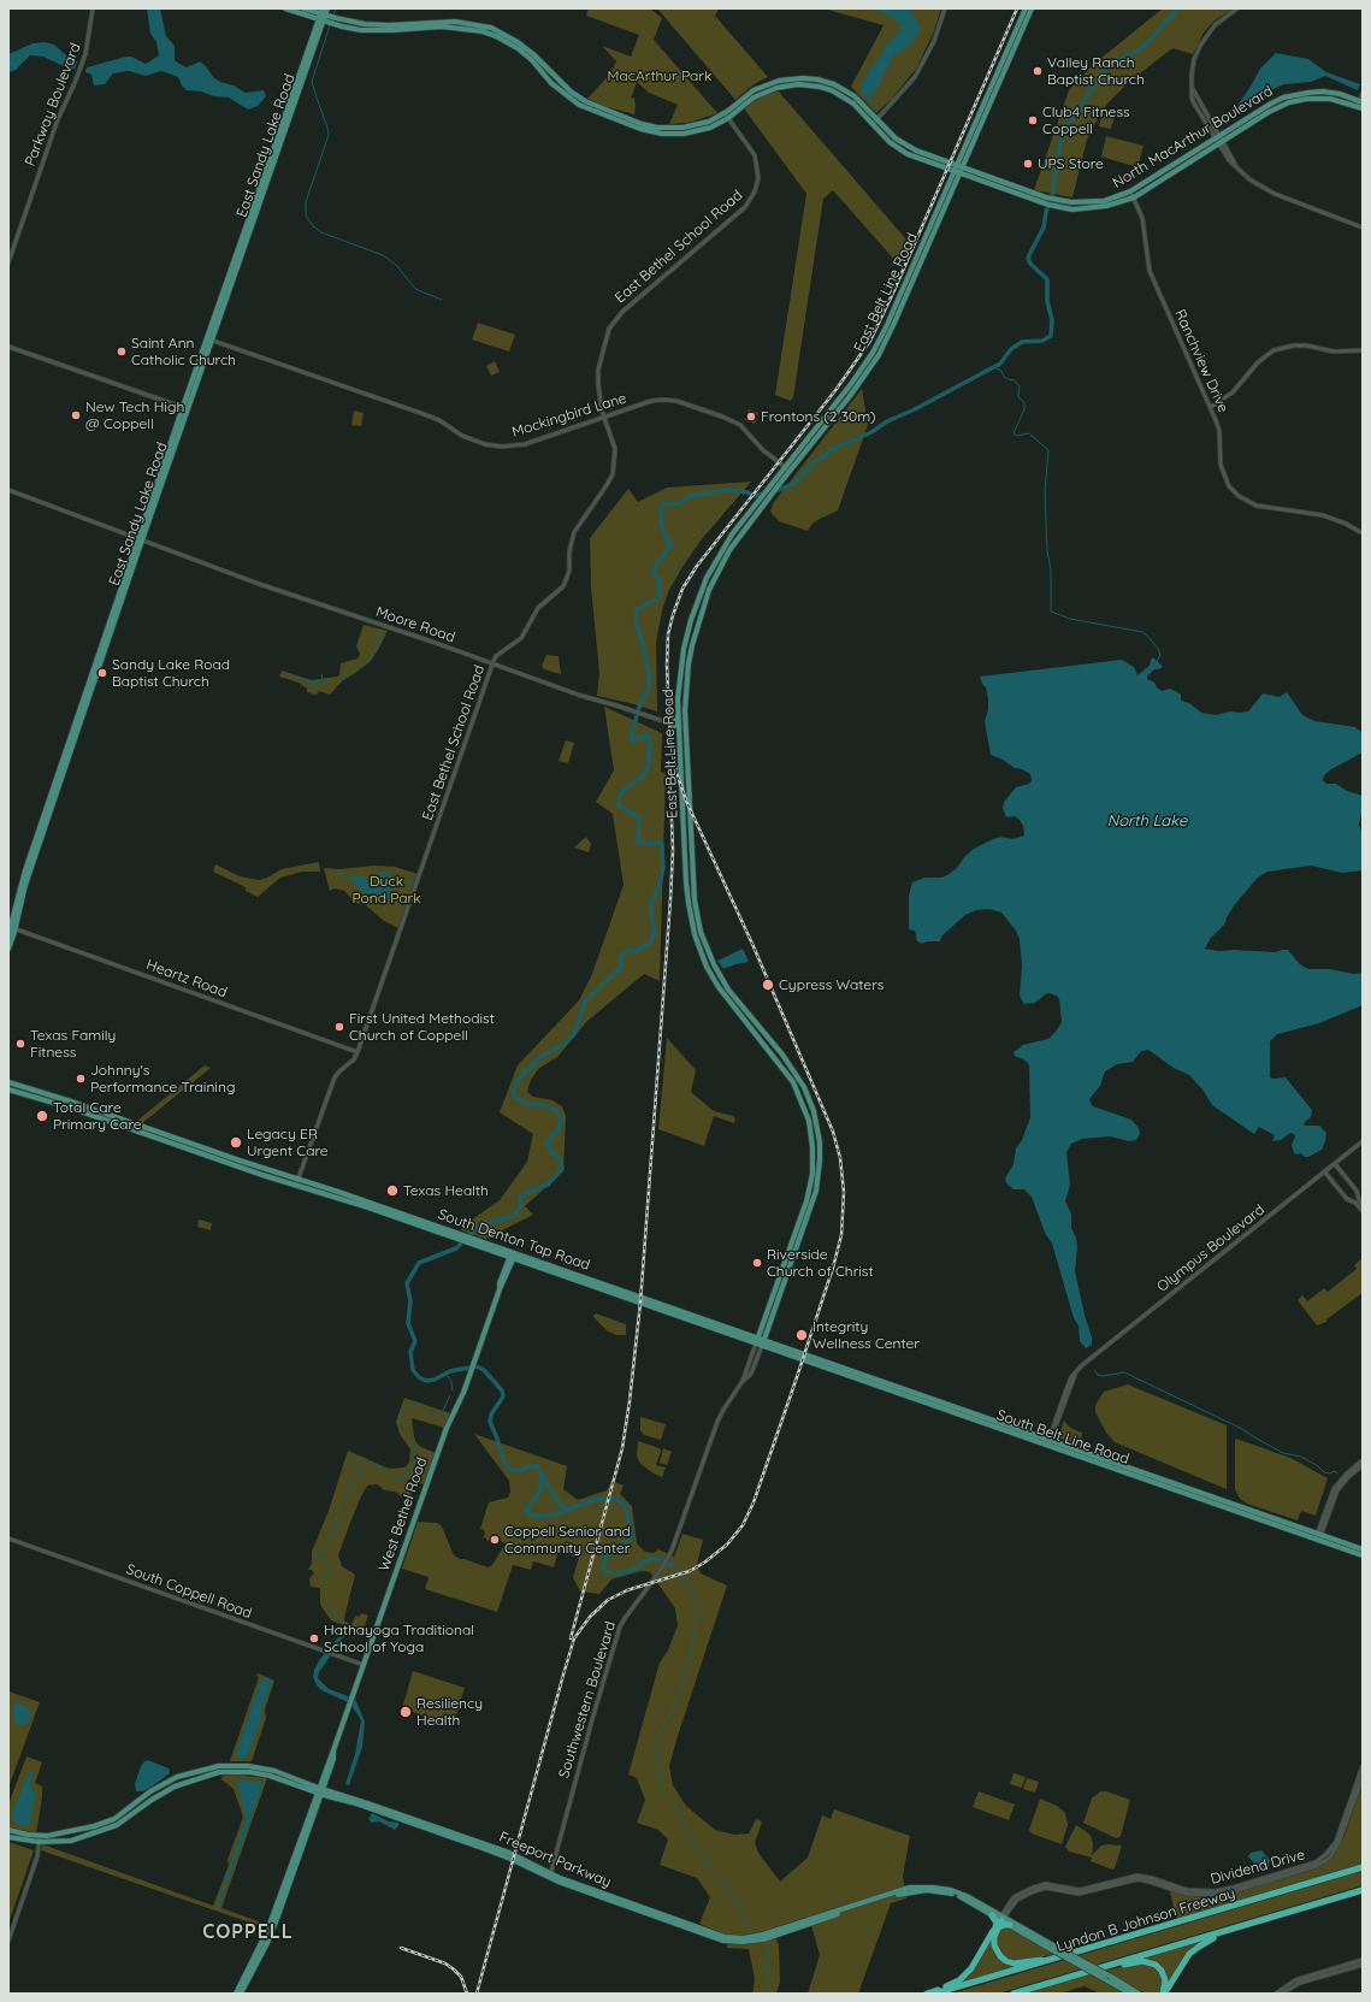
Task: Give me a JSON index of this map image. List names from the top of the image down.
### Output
{
  "streets": {
    "highway": ["Lyndon B Johnson Freeway"],
    "main road": [
      "North MacArthur Boulevard",
      "East Sandy Lake Road",
      "East Belt Line Road",
      "South Denton Tap Road",
      "South Belt Line Road",
      "West Bethel Road",
      "Freeport Parkway"
    ],
    "street": [
      "Parkway Boulevard",
      "East Bethel School Road",
      "Ranchview Drive",
      "Mockingbird Lane",
      "Moore Road",
      "Heartz Road",
      "Olympus Boulevard",
      "South Coppell Road",
      "Southwestern Boulevard",
      "Dividend Drive"
    ]
  },
  "crossings": [
    ["North MacArthur Boulevard", "Ranchview Drive"],
    ["East Sandy Lake Road", "Mockingbird Lane"],
    ["East Sandy Lake Road", "Moore Road"],
    ["East Sandy Lake Road", "Heartz Road"],
    ["East Bethel School Road", "Mockingbird Lane"],
    ["East Bethel School Road", "Moore Road"],
    ["East Bethel School Road", "Heartz Road"],
    ["East Bethel School Road", "South Denton Tap Road"],
    ["East Belt Line Road", "Mockingbird Lane"],
    ["East Belt Line Road", "Moore Road"],
    ["East Belt Line Road", "South Denton Tap Road"],
    ["East Belt Line Road", "South Belt Line Road"],
    ["East Belt Line Road", "Southwestern Boulevard"],
    ["South Denton Tap Road", "South Belt Line Road"],
    ["South Denton Tap Road", "West Bethel Road"],
    ["South Denton Tap Road", "Southwestern Boulevard"],
    ["Olympus Boulevard", "South Belt Line Road"],
    ["South Belt Line Road", "Southwestern Boulevard"],
    ["West Bethel Road", "South Coppell Road"],
    ["West Bethel Road", "Freeport Parkway"],
    ["Southwestern Boulevard", "Freeport Parkway"],
    ["Freeport Parkway", "Dividend Drive"]
  ],
  "districts": ["COPPELL"],
  "water": ["North Lake"],
  "parks": ["MacArthur Park", "Duck Pond Park"],
  "places": [
    "Valley Ranch Baptist Church",
    "Club4 Fitness Coppell",
    "UPS Store",
    "Saint Ann Catholic Church",
    "New Tech High @ Coppell",
    "Frontons (2 30m)",
    "Sandy Lake Road Baptist Church",
    "Cypress Waters",
    "First United Methodist Church of Coppell",
    "Texas Family Fitness",
    "Johnny's Performance Training",
    "Total Care Primary Care",
    "Legacy ER Urgent Care",
    "Texas Health",
    "Riverside Church of Christ",
    "Integrity Wellness Center",
    "Coppell Senior and Community Center",
    "Hathayoga Traditional School of Yoga",
    "Resiliency Health"
  ]
}
